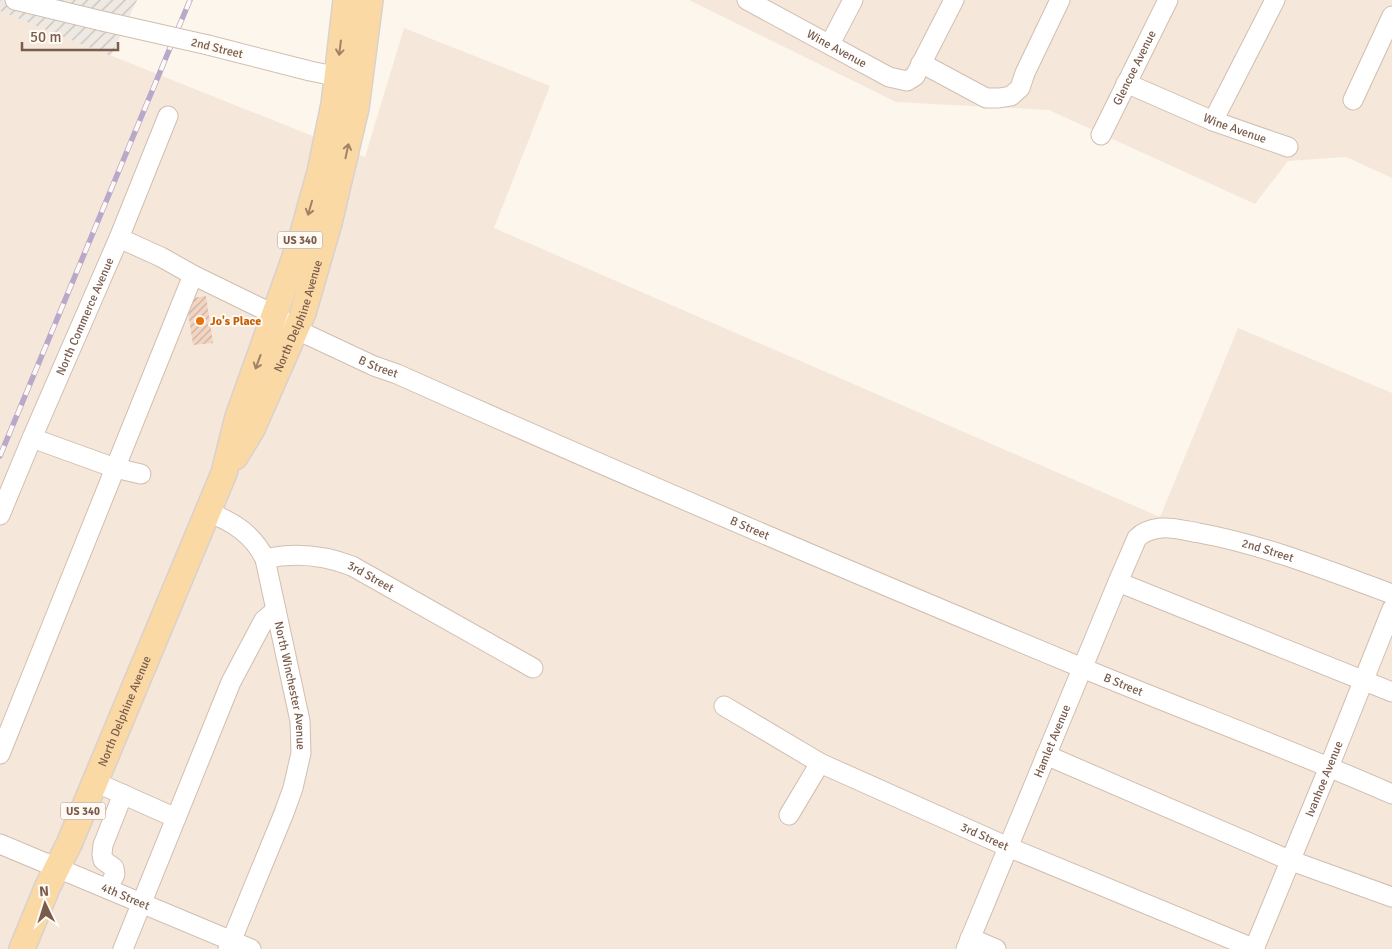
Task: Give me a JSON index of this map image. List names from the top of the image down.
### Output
{
  "streets": {
    "main road": ["US 340", "North Delphine Avenue"],
    "street": [
      "2nd Street",
      "Wine Avenue",
      "Glencoe Avenue",
      "North Commerce Avenue",
      "B Street",
      "3rd Street",
      "North Winchester Avenue",
      "Hamlet Avenue",
      "Ivanhoe Avenue",
      "4th Street"
    ]
  },
  "crossings": [
    ["2nd Street", "North Delphine Avenue"],
    ["2nd Street", "Hamlet Avenue"],
    ["Wine Avenue", "Glencoe Avenue"],
    ["North Delphine Avenue", "B Street"],
    ["North Delphine Avenue", "4th Street"],
    ["North Commerce Avenue", "B Street"],
    ["B Street", "Hamlet Avenue"],
    ["B Street", "Ivanhoe Avenue"],
    ["3rd Street", "North Winchester Avenue"],
    ["3rd Street", "Hamlet Avenue"],
    ["3rd Street", "Ivanhoe Avenue"],
    ["North Winchester Avenue", "4th Street"]
  ],
  "places": ["Jo's Place"],
  "scale_bar": "50 m",
  "north": "top"
}
